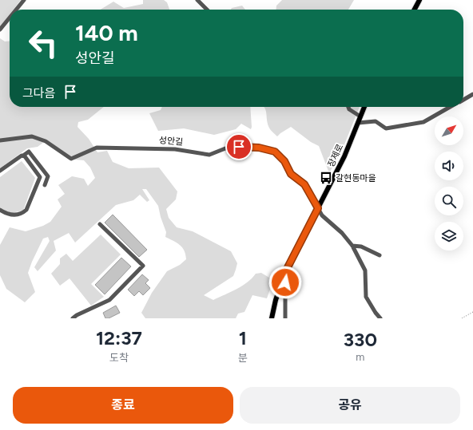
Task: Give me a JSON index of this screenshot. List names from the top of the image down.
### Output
{
  "streets": {
    "main road": ["장제로"],
    "street": ["성안길"]
  },
  "crossings": [
    ["성안길", "장제로"]
  ],
  "places": {
    "bus stop": ["갈현동마을"]
  },
  "north": "top right",
  "page": {
    "turn": ["140 m", "성안길"],
    "then": "그다음",
    "eta": [
      "12:37",
      "도착",
      "1",
      "분",
      "330",
      "m"
    ],
    "buttons": ["종료", "공유"]
  }
}
